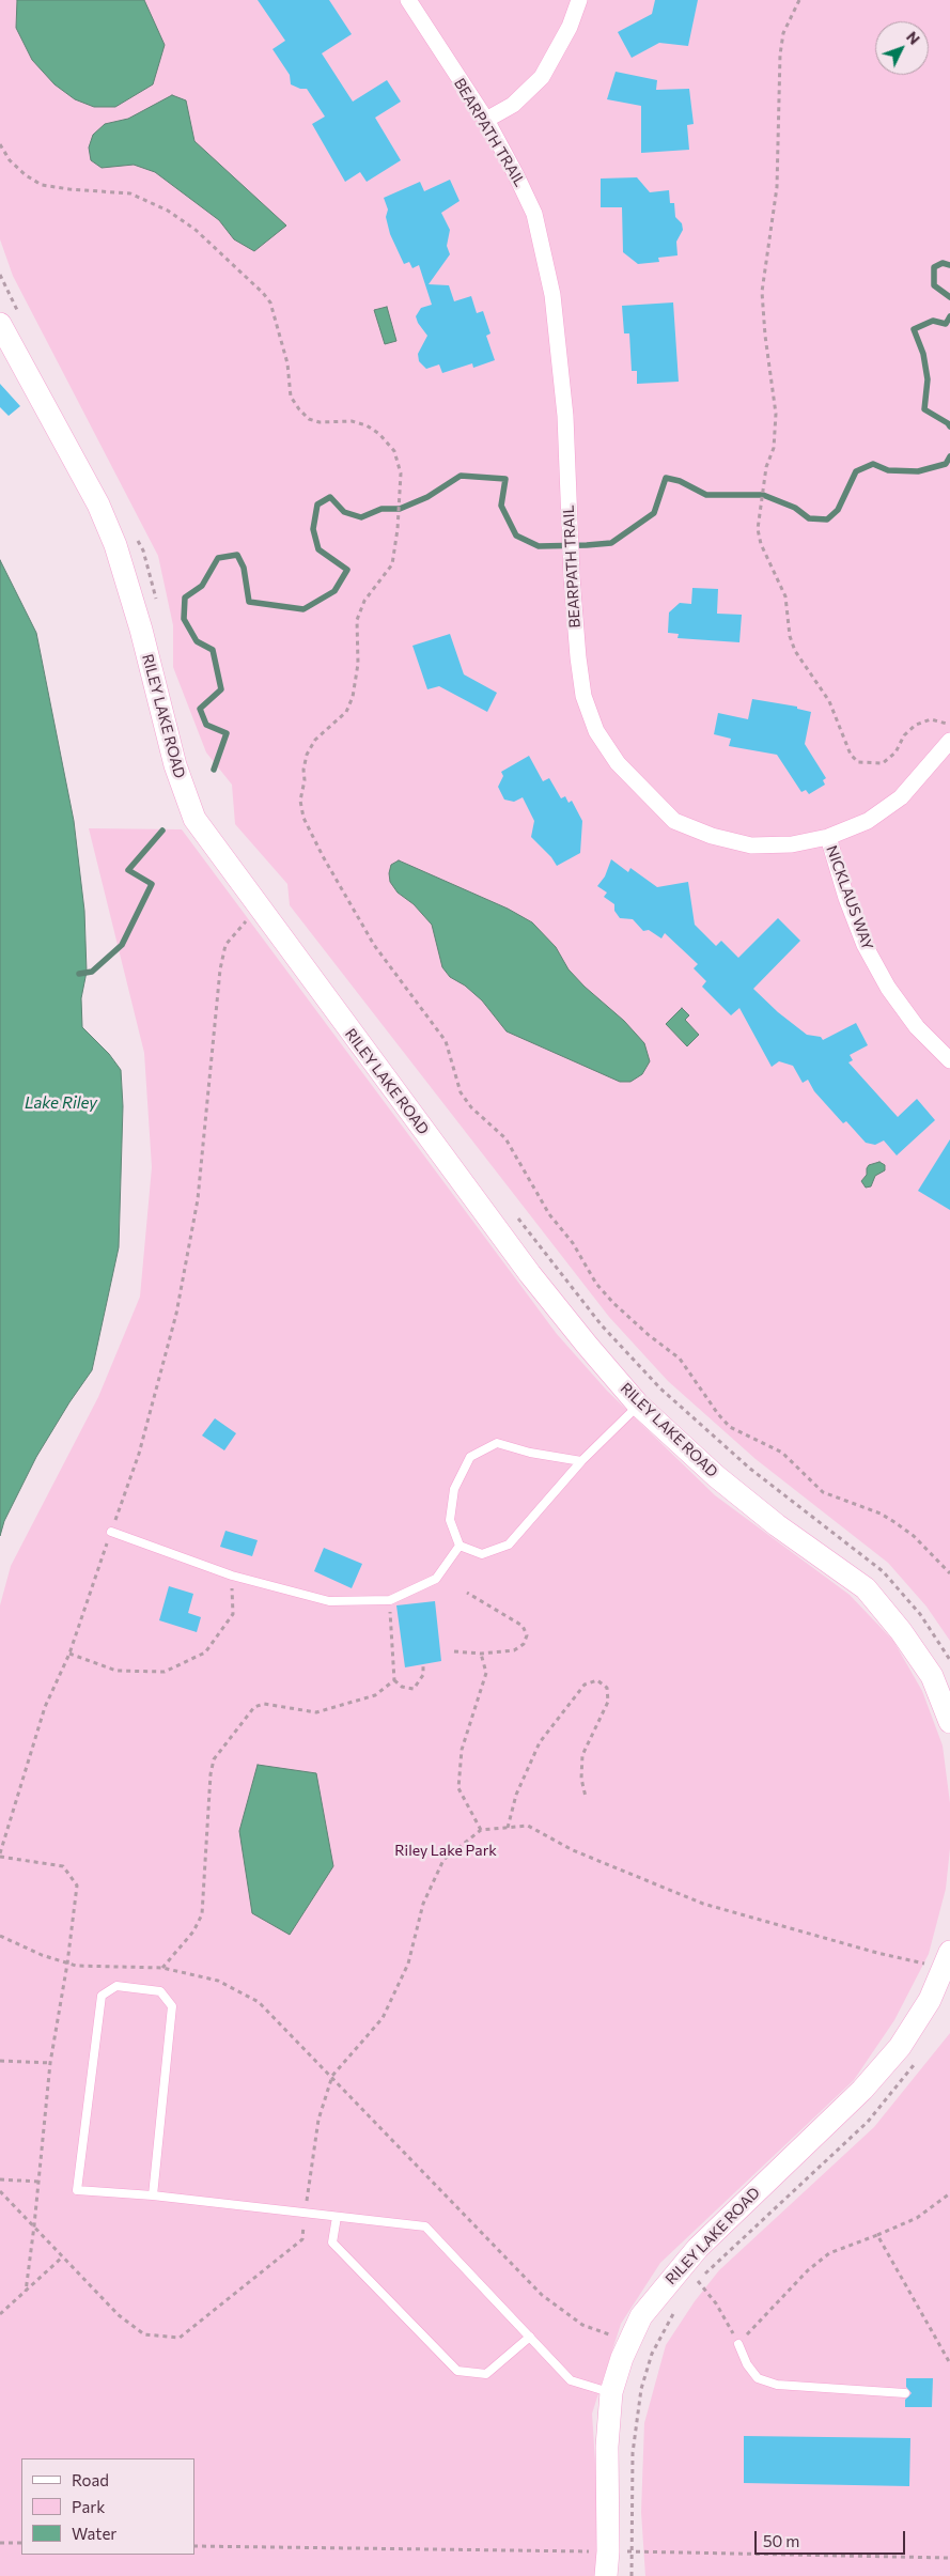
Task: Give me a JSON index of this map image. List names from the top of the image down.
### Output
{
  "streets": {
    "street": ["BEARPATH TRAIL", "RILEY LAKE ROAD", "NICKLAUS WAY"]
  },
  "crossings": [
    ["BEARPATH TRAIL", "NICKLAUS WAY"]
  ],
  "water": ["Lake Riley"],
  "parks": ["Riley Lake Park"],
  "legend": ["Road", "Park", "Water"],
  "scale_bar": "50 m",
  "north": "top right"
}
